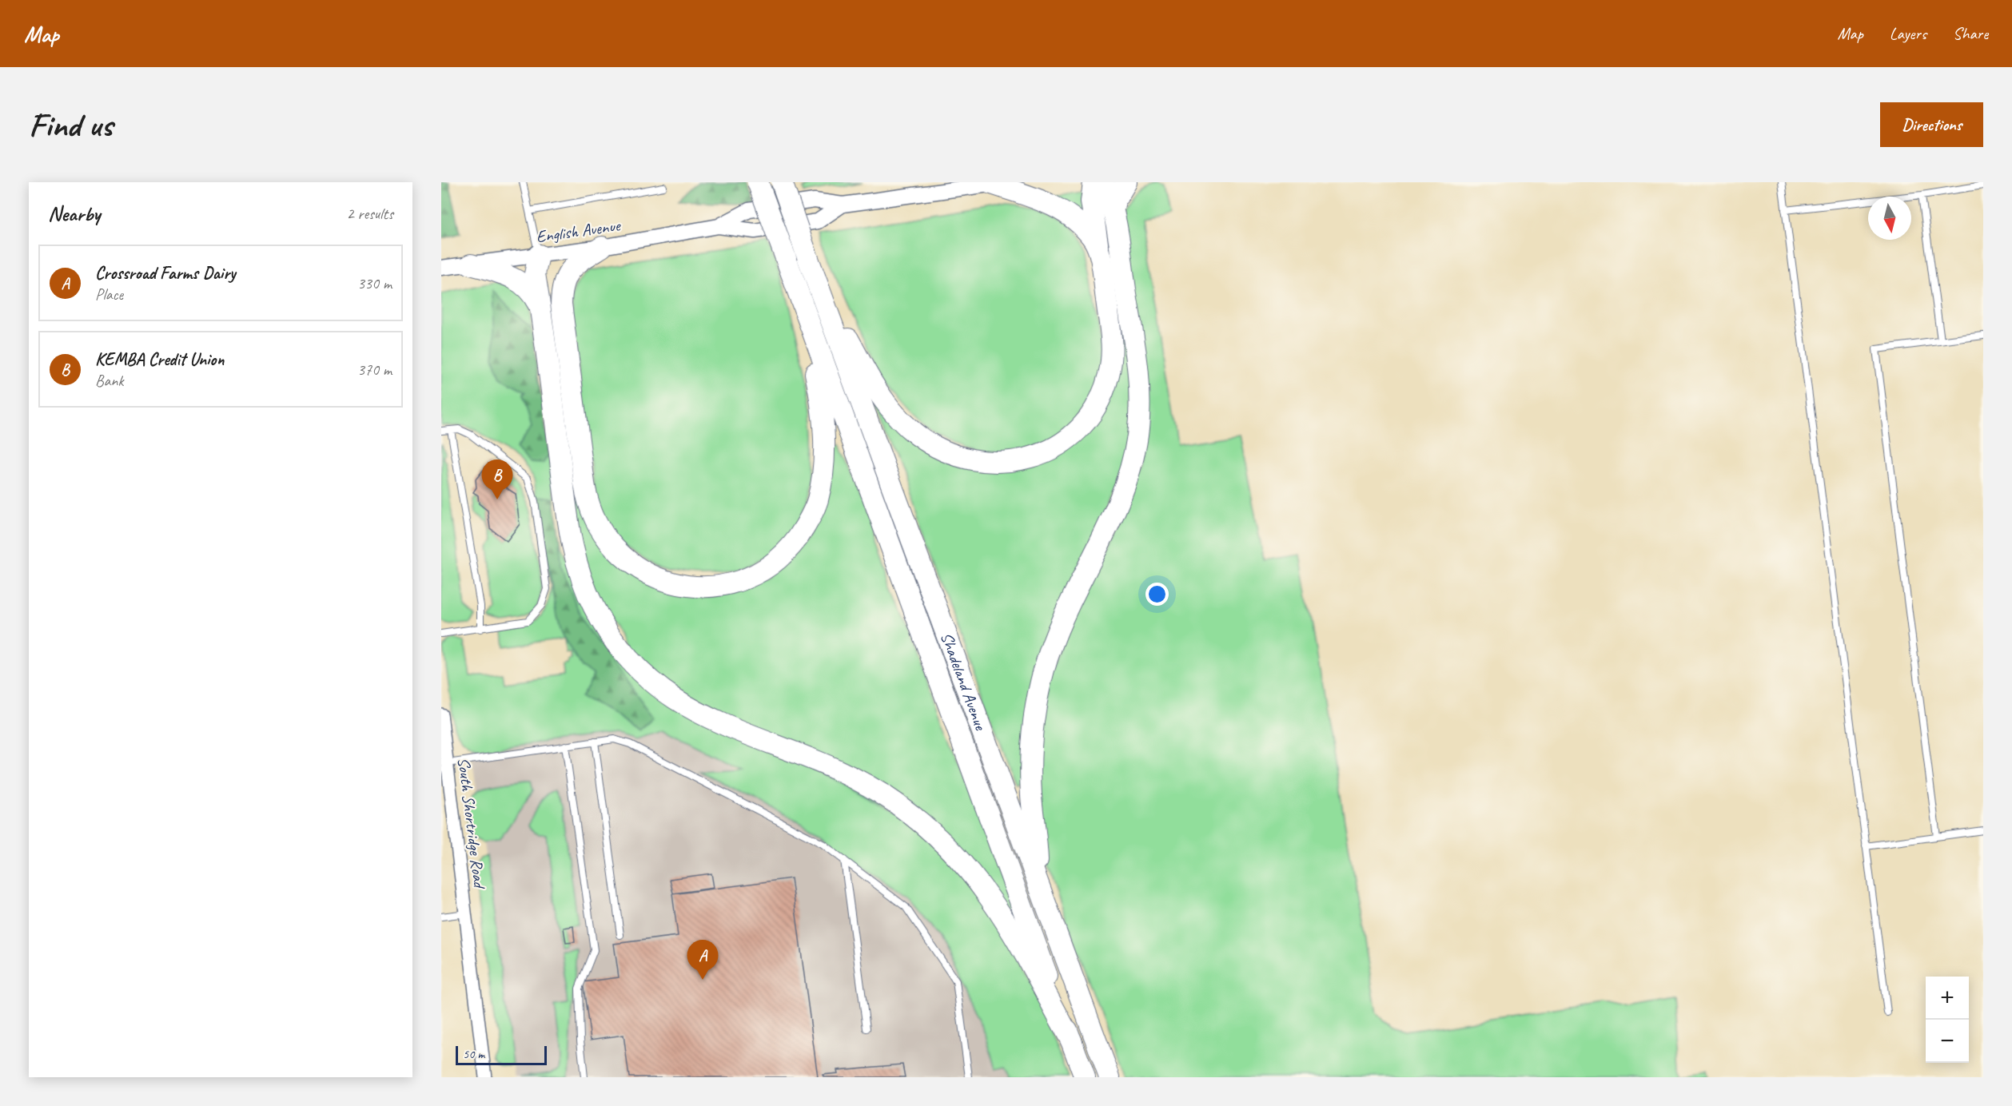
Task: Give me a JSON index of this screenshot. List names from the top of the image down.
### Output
{
  "streets": {
    "highway": ["Shadeland Avenue"],
    "street": ["English Avenue", "South Shortridge Road"]
  },
  "scale_bar": "50 m",
  "north": "bottom",
  "page": {
    "header": "Map",
    "nav": ["Map", "Layers", "Share"],
    "buttons": "Directions",
    "title": "Find us",
    "heading": ["Nearby", "2 results"],
    "list": [
      {
        "mark": "A",
        "name": "Crossroad Farms Dairy",
        "note": "Place",
        "value": "330 m"
      },
      {
        "mark": "B",
        "name": "KEMBA Credit Union",
        "note": "Bank",
        "value": "370 m"
      }
    ],
    "pins": ["B", "A"],
    "map_buttons": ["+", "−"],
    "scale": "50 m"
  }
}
